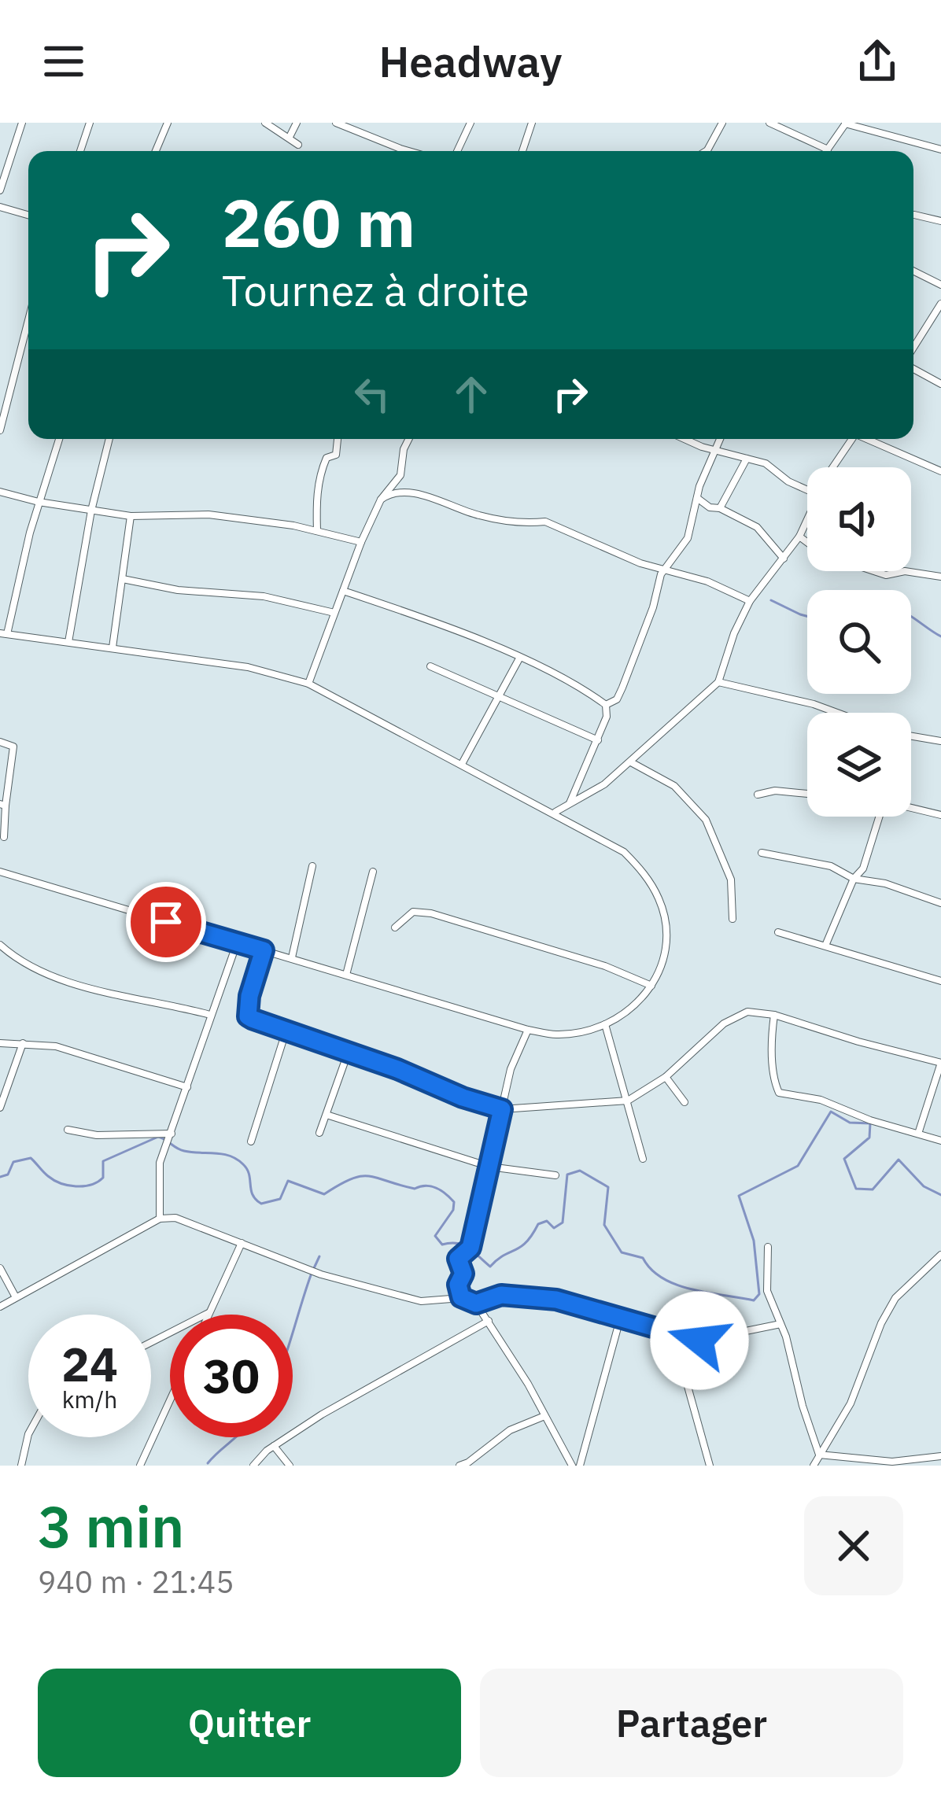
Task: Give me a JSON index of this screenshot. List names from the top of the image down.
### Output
{
  "page": {
    "header": "Headway",
    "turn": ["260 m", "Tournez à droite"],
    "speed": "24 km/h",
    "limit": "30",
    "heading": ["3 min", "940 m · 21:45"],
    "buttons": ["Quitter", "Partager"]
  }
}
